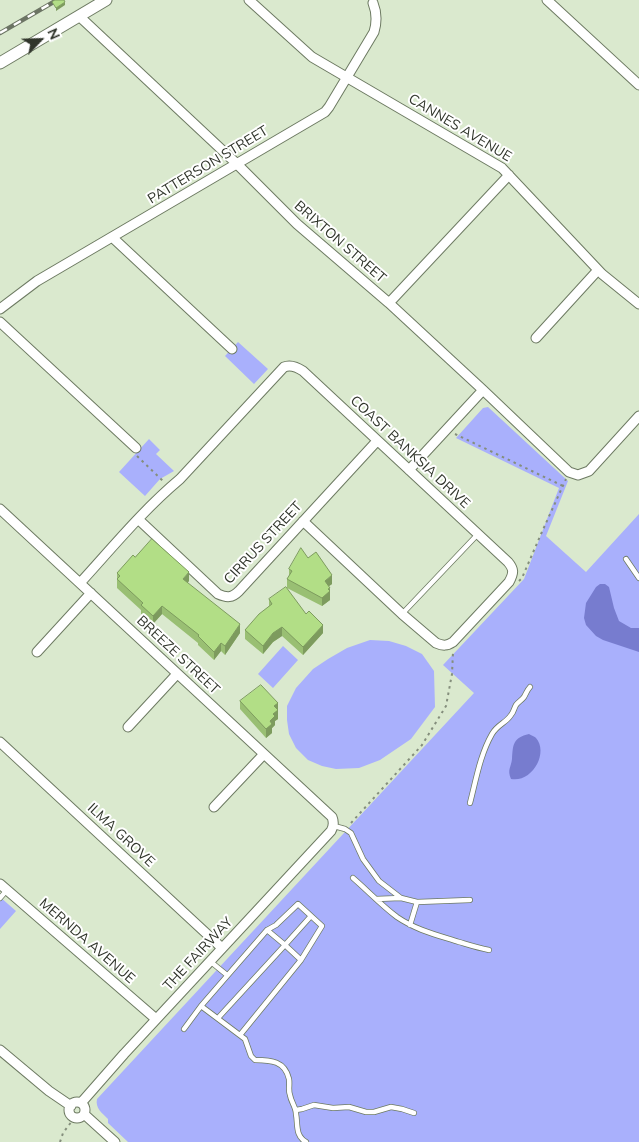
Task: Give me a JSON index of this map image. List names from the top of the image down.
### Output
{
  "streets": {
    "street": [
      "CANNES AVENUE",
      "PATTERSON STREET",
      "BRIXTON STREET",
      "COAST BANKSIA DRIVE",
      "CIRRUS STREET",
      "BREEZE STREET",
      "ILMA GROVE",
      "MERNDA AVENUE",
      "THE FAIRWAY"
    ]
  },
  "crossings": [
    ["CANNES AVENUE", "PATTERSON STREET"],
    ["PATTERSON STREET", "BRIXTON STREET"],
    ["COAST BANKSIA DRIVE", "CIRRUS STREET"],
    ["COAST BANKSIA DRIVE", "BREEZE STREET"],
    ["BREEZE STREET", "THE FAIRWAY"],
    ["ILMA GROVE", "THE FAIRWAY"],
    ["MERNDA AVENUE", "THE FAIRWAY"]
  ],
  "north": "top right"
}
